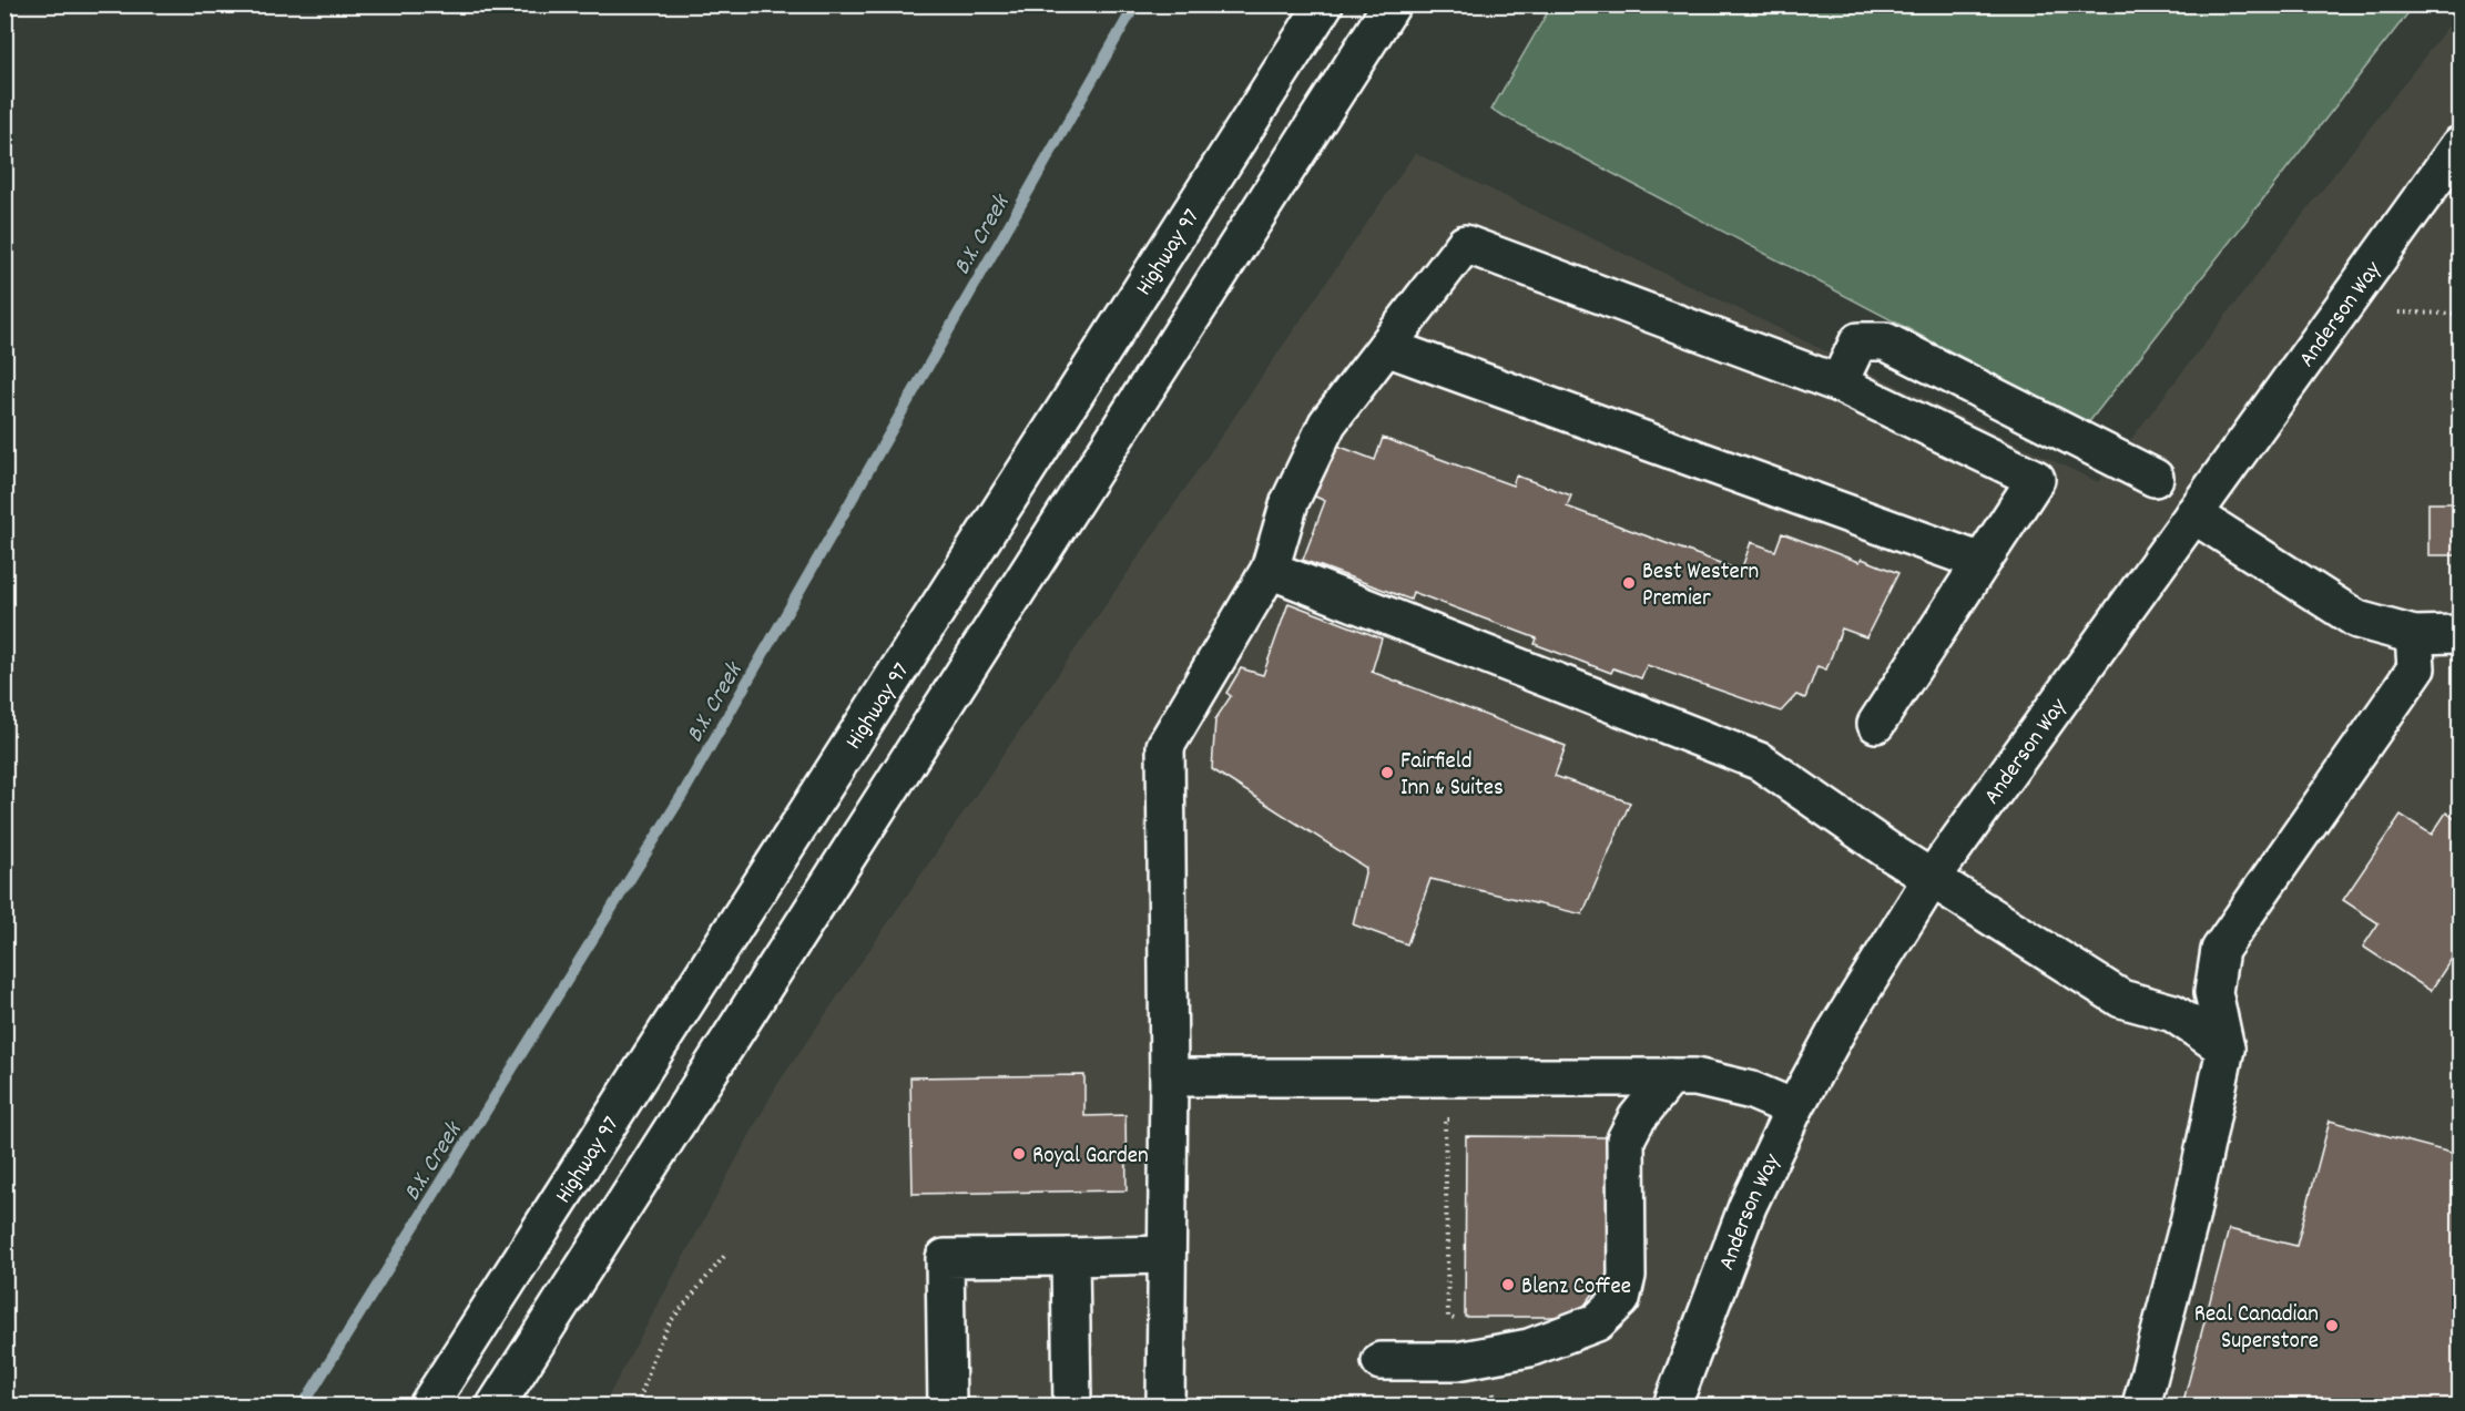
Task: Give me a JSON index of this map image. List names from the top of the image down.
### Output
{
  "streets": {
    "main road": ["Highway 97", "Anderson Way"]
  },
  "water": ["B.X. Creek"],
  "places": [
    "Best Western Premier",
    "Fairfield Inn & Suites",
    "Royal Garden",
    "Blenz Coffee",
    "Real Canadian Superstore"
  ]
}
